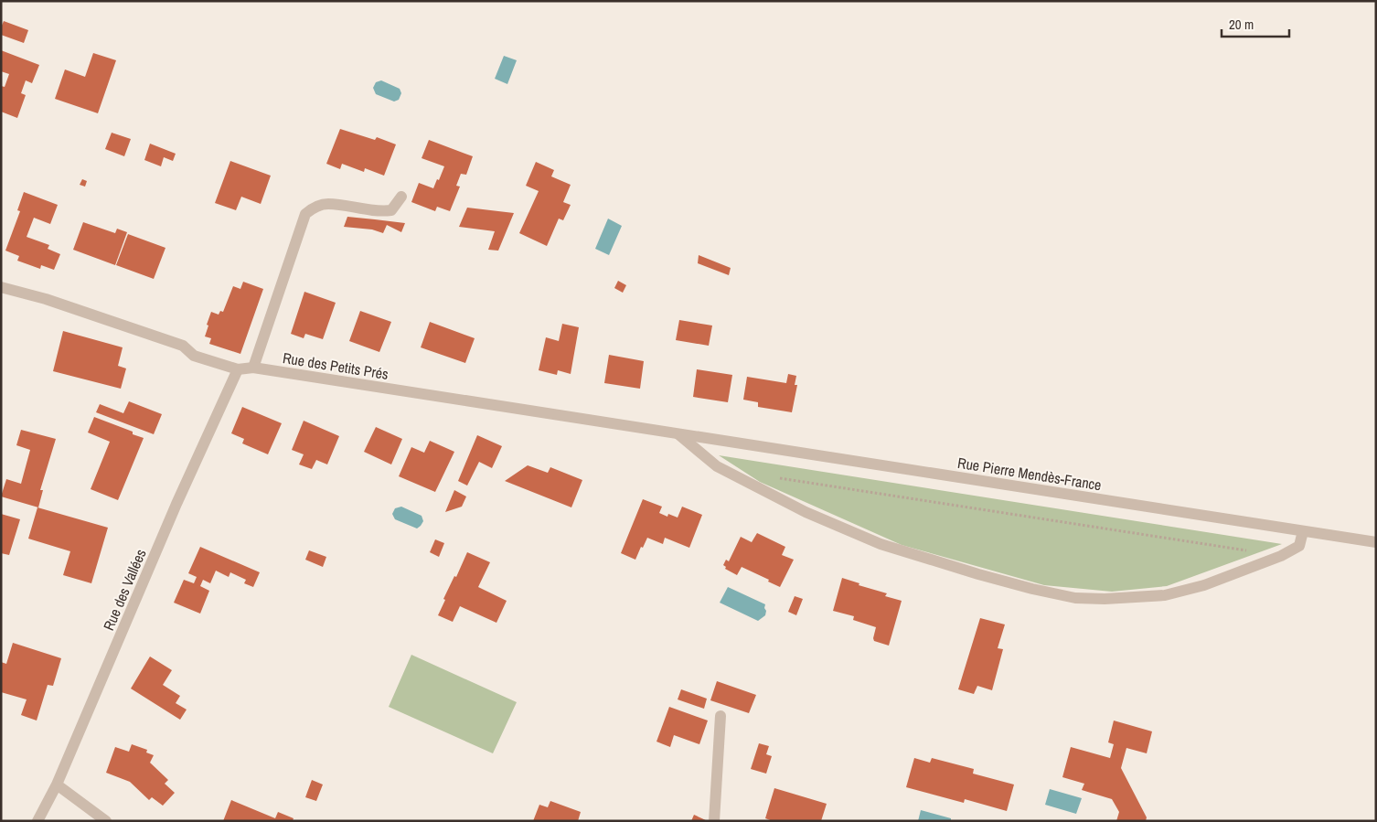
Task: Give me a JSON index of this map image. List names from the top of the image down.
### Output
{
  "streets": {
    "street": ["Rue des Petits Prés", "Rue Pierre Mendès-France", "Rue des Vallées"]
  },
  "crossings": [
    ["Rue des Petits Prés", "Rue Pierre Mendès-France"],
    ["Rue des Petits Prés", "Rue des Vallées"]
  ],
  "scale_bar": "20 m"
}
